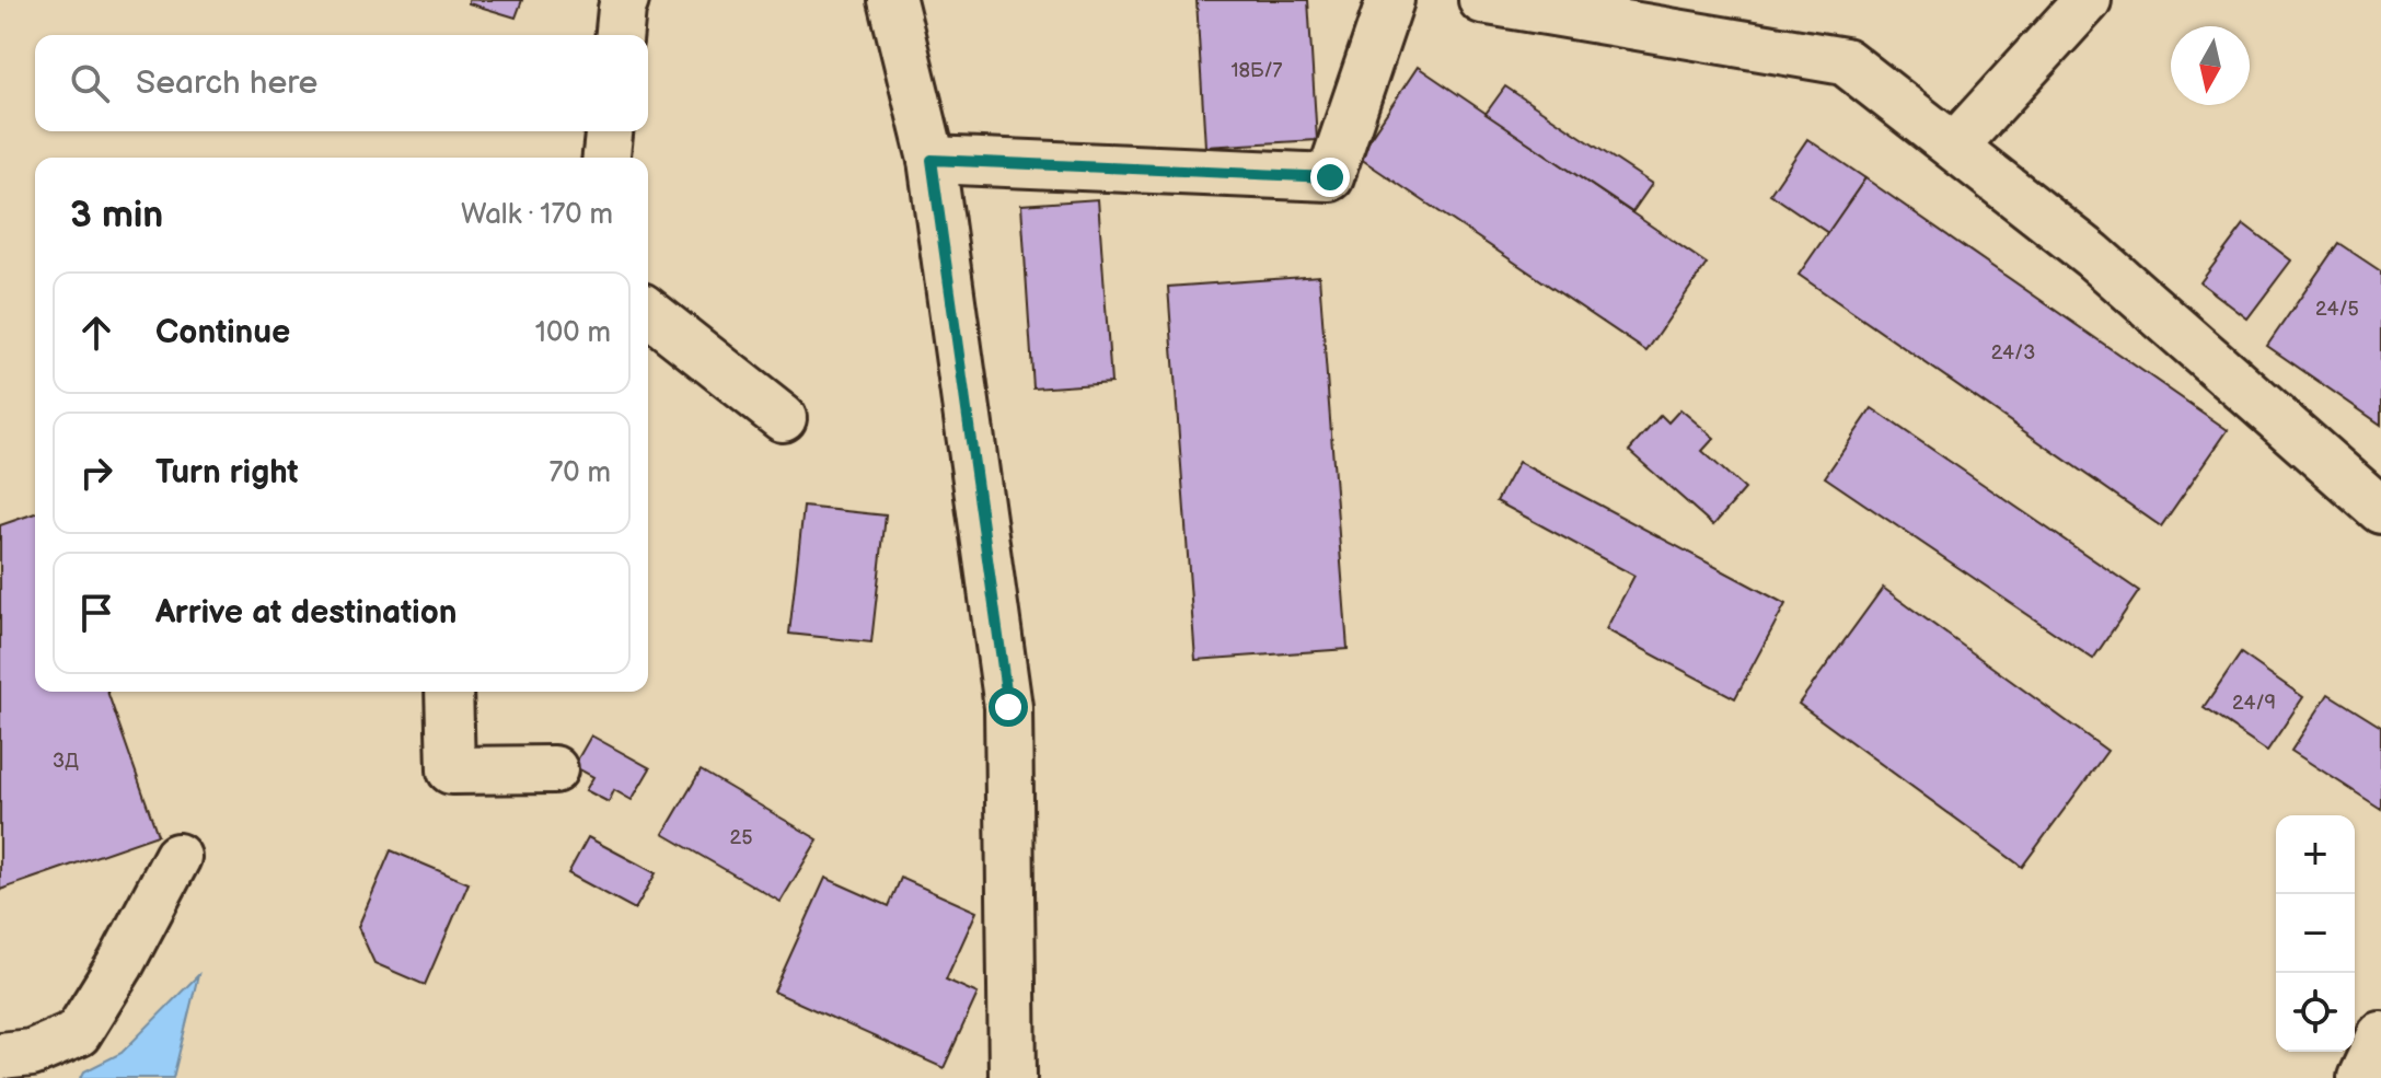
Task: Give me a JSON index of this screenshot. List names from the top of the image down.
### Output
{
  "house_numbers": [
    "18Б/7",
    "24/5",
    "24/3",
    "24/9",
    "3Д",
    "25"
  ],
  "north": "bottom",
  "page": {
    "search": "Search here",
    "heading": ["3 min", "Walk · 170 m"],
    "list": [
      ["Continue", "100 m"],
      ["Turn right", "70 m"],
      "Arrive at destination"
    ],
    "map_buttons": ["+", "−"]
  }
}
